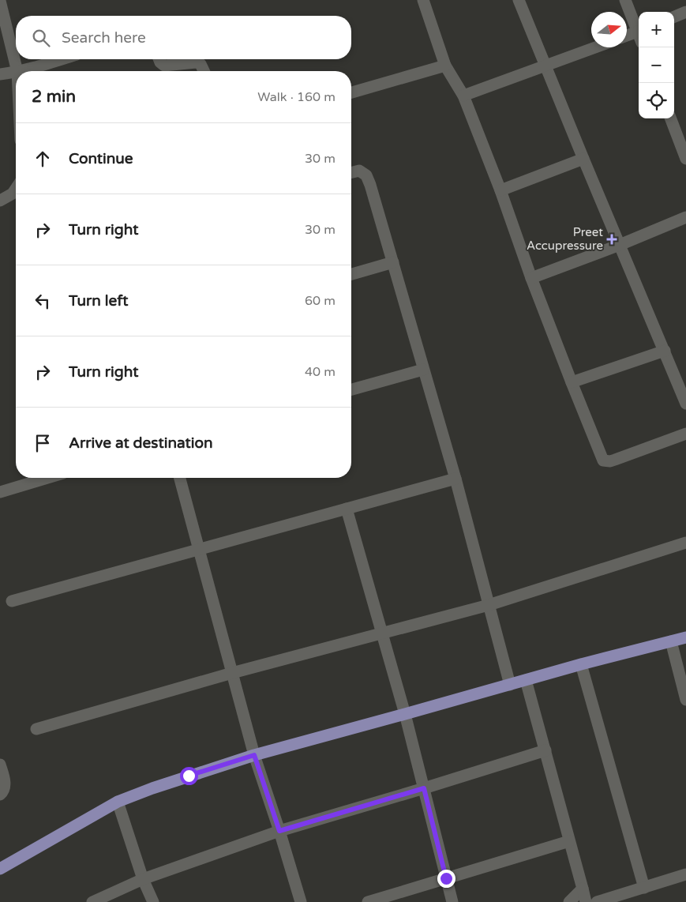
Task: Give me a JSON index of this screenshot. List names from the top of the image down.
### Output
{
  "places": {
    "health": ["Preet Accupressure"]
  },
  "north": "right",
  "page": {
    "map_buttons": ["+", "−"],
    "search": "Search here",
    "heading": ["2 min", "Walk · 160 m"],
    "list": [
      ["Continue", "30 m"],
      ["Turn right", "30 m"],
      ["Turn left", "60 m"],
      ["Turn right", "40 m"],
      "Arrive at destination"
    ]
  }
}
